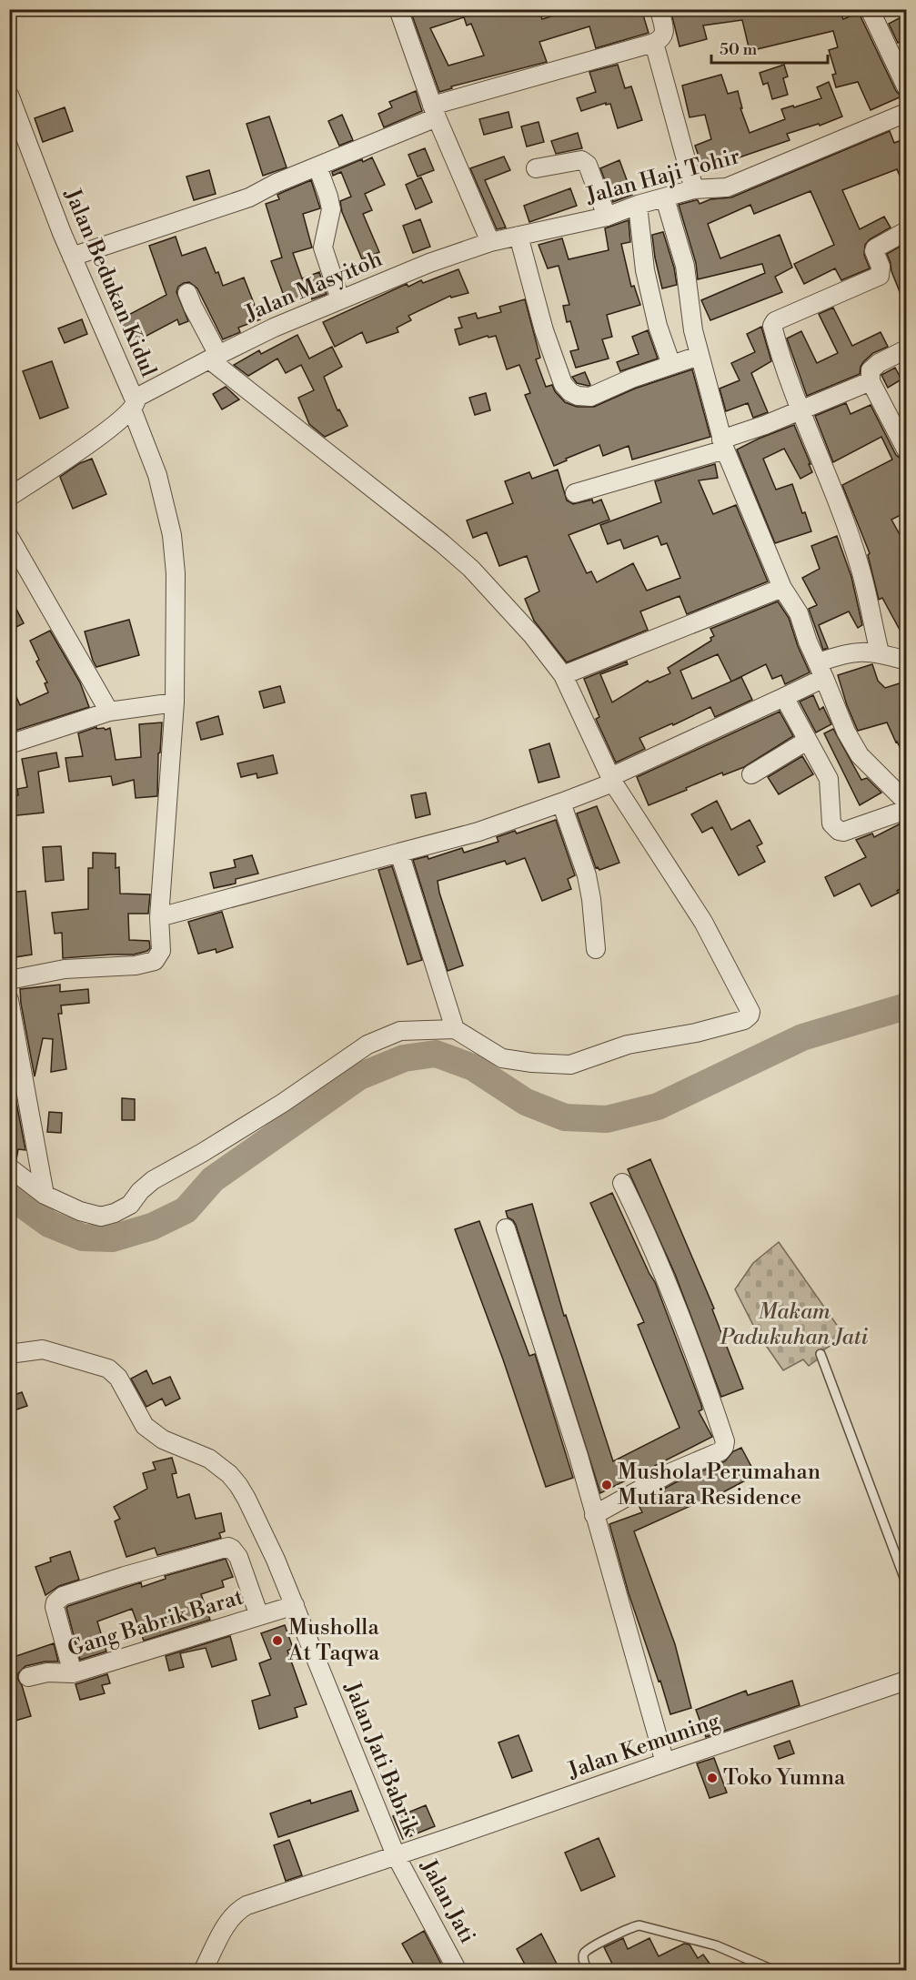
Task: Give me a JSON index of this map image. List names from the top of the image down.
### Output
{
  "streets": {
    "street": [
      "Jalan Haji Tohir",
      "Jalan Bedukan Kidul",
      "Jalan Masyitoh",
      "Gang Babrik Barat",
      "Jalan Kemuning",
      "Jalan Jati Babrik",
      "Jalan Jati"
    ]
  },
  "crossings": [
    ["Jalan Haji Tohir", "Jalan Masyitoh"],
    ["Jalan Bedukan Kidul", "Jalan Masyitoh"],
    ["Gang Babrik Barat", "Jalan Jati Babrik"],
    ["Jalan Kemuning", "Jalan Jati Babrik"],
    ["Jalan Kemuning", "Jalan Jati"],
    ["Jalan Jati Babrik", "Jalan Jati"]
  ],
  "parks": ["Makam Padukuhan Jati"],
  "places": ["Mushola Perumahan Mutiara Residence", "Musholla At Taqwa", "Toko Yumna"],
  "scale_bar": "50 m"
}
